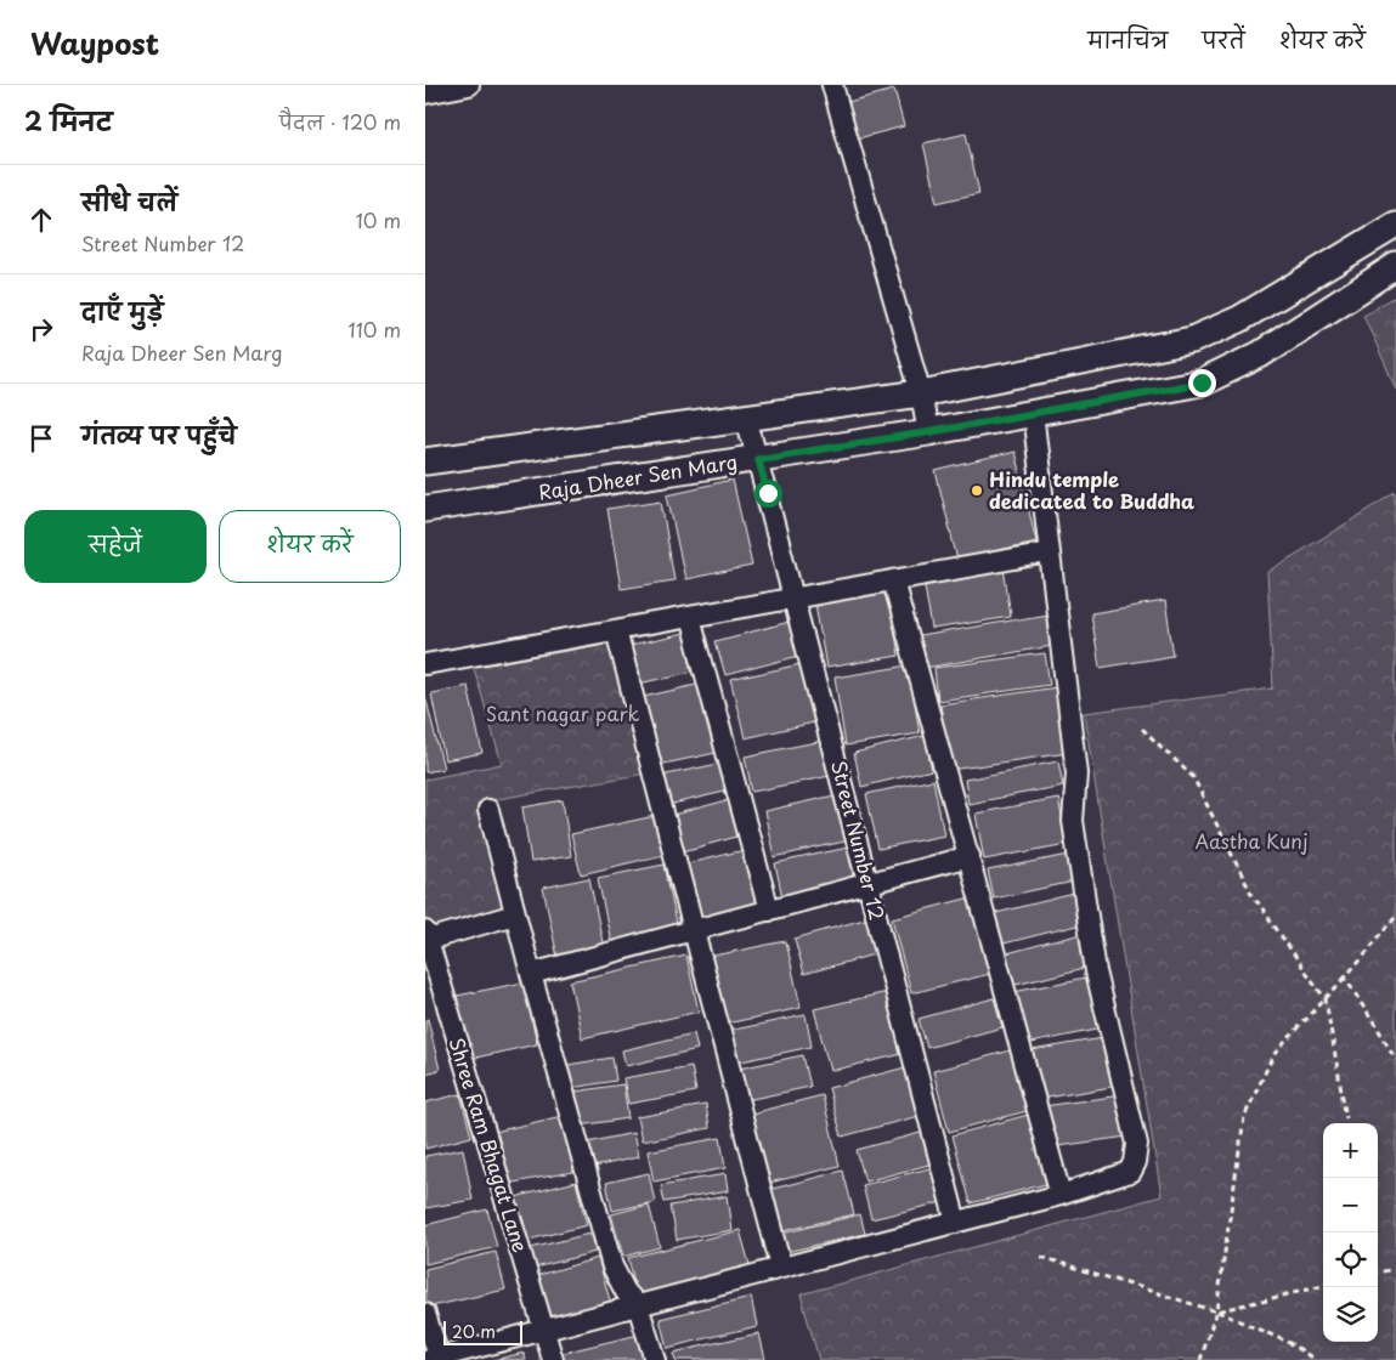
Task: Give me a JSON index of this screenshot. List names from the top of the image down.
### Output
{
  "streets": {
    "street": ["Raja Dheer Sen Marg", "Street Number 12", "Shree Ram Bhagat Lane"]
  },
  "crossings": [
    ["Raja Dheer Sen Marg", "Street Number 12"]
  ],
  "parks": ["Sant nagar park", "Aastha Kunj"],
  "places": ["Hindu temple dedicated to Buddha"],
  "scale_bar": "20 m",
  "page": {
    "header": "Waypost",
    "nav": ["मानचित्र", "परतें", "शेयर करें"],
    "heading": ["2 मिनट", "पैदल · 120 m"],
    "list": [
      ["सीधे चलें", "Street Number 12", "10 m"],
      ["दाएँ मुड़ें", "Raja Dheer Sen Marg", "110 m"],
      "गंतव्य पर पहुँचे"
    ],
    "buttons": ["सहेजें", "शेयर करें"],
    "map_buttons": ["+", "−"],
    "scale": "20 m"
  }
}
